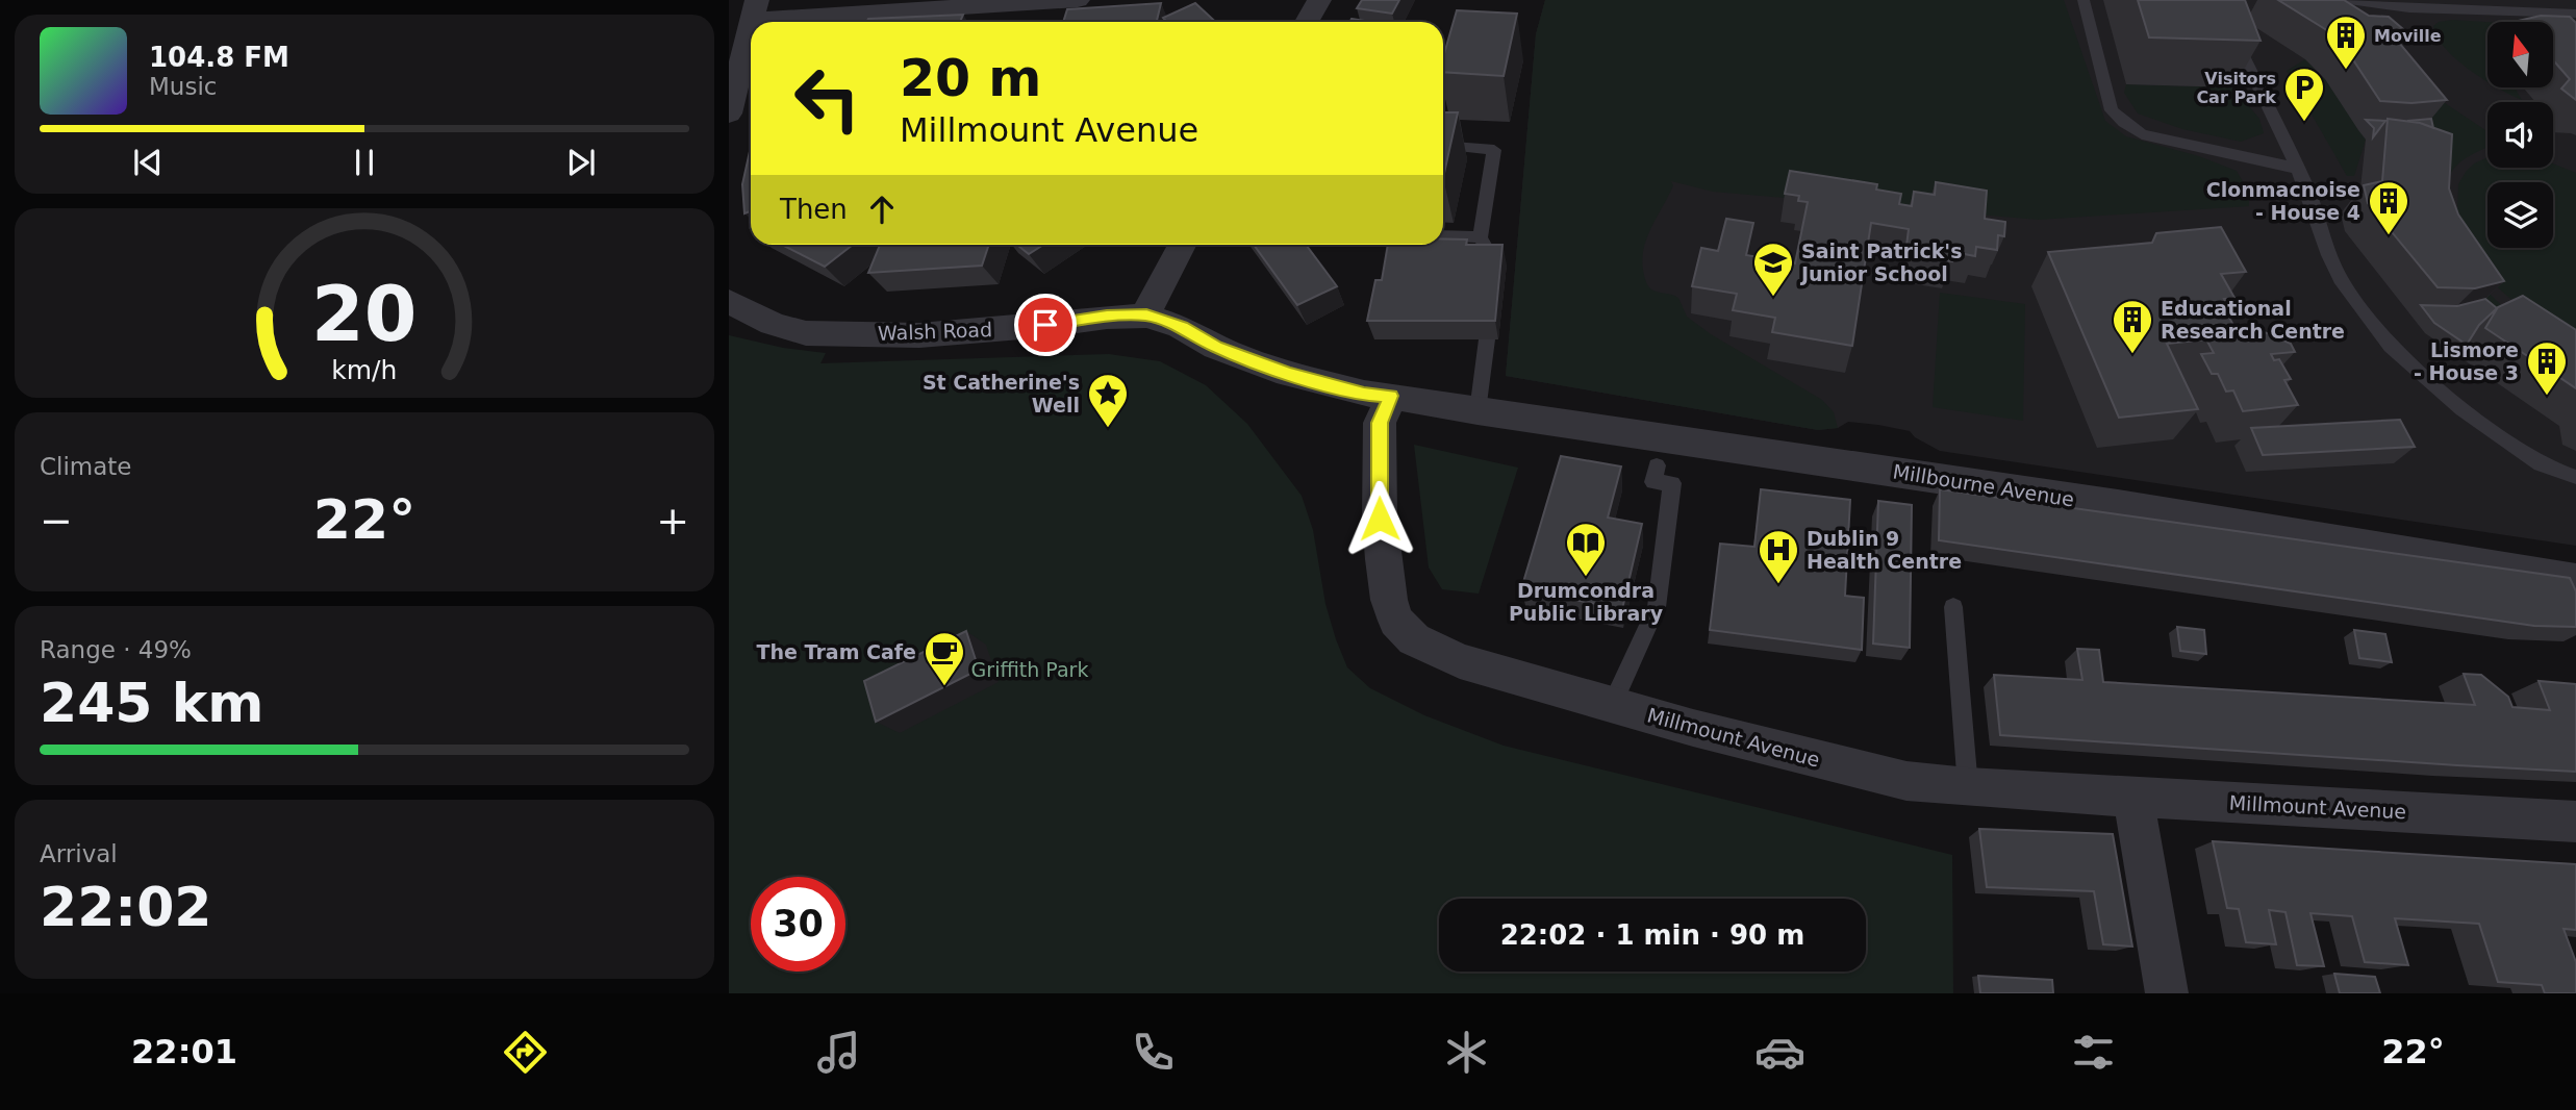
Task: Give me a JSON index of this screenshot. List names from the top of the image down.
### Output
{
  "streets": {
    "street": ["Walsh Road", "Millbourne Avenue", "Millmount Avenue"]
  },
  "crossings": [
    ["Millbourne Avenue", "Millmount Avenue"]
  ],
  "parks": ["Griffith Park"],
  "places": {
    "building": [
      "Moville",
      "Clonmacnoise - House 4",
      "Educational Research Centre",
      "Lismore - House 3"
    ],
    "parking": ["Visitors Car Park"],
    "school or university": ["Saint Patrick's Junior School"],
    "place": ["St Catherine's Well"],
    "library": ["Drumcondra Public Library"],
    "hospital": ["Dublin 9 Health Centre"],
    "cafe": ["The Tram Cafe"]
  },
  "north": "top",
  "page": {
    "turn": ["20 m", "Millmount Avenue"],
    "song": ["104.8 FM", "Music"],
    "then": "Then",
    "tile": [
      "Climate",
      ["Range · 49%", "245 km"],
      ["Arrival", "22:02"]
    ],
    "heat": ["−", "22°", "+"],
    "limit": "30",
    "trip": "22:02 · 1 min · 90 m",
    "tabs": ["22:01", "22°"],
    "gauge": ["20", "km/h"]
  }
}
